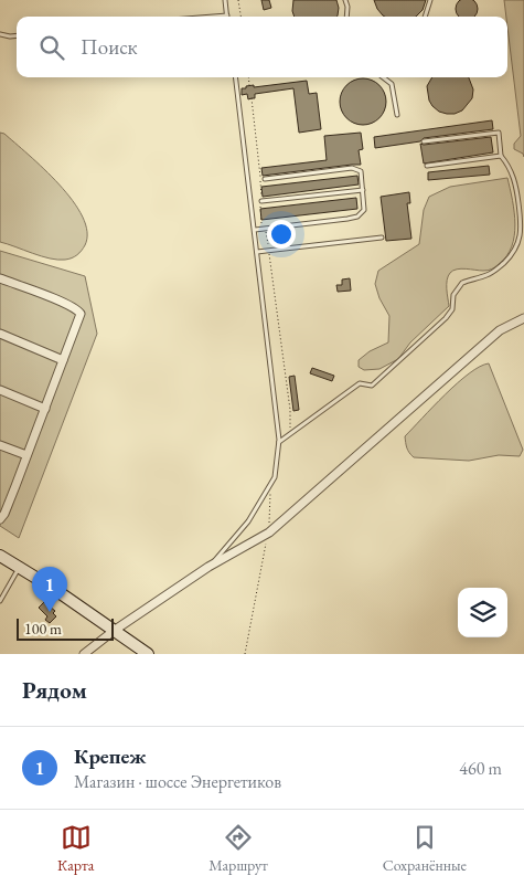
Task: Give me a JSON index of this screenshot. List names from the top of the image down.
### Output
{
  "scale_bar": "100 m",
  "page": {
    "search": "Поиск",
    "pins": "1",
    "scale": "100 m",
    "heading": "Рядом",
    "list": [
      {
        "mark": "1",
        "name": "Крепеж",
        "note": "Магазин · шоссе Энергетиков",
        "value": "460 m"
      }
    ],
    "nav": ["Карта", "Маршрут", "Сохранённые"]
  }
}
